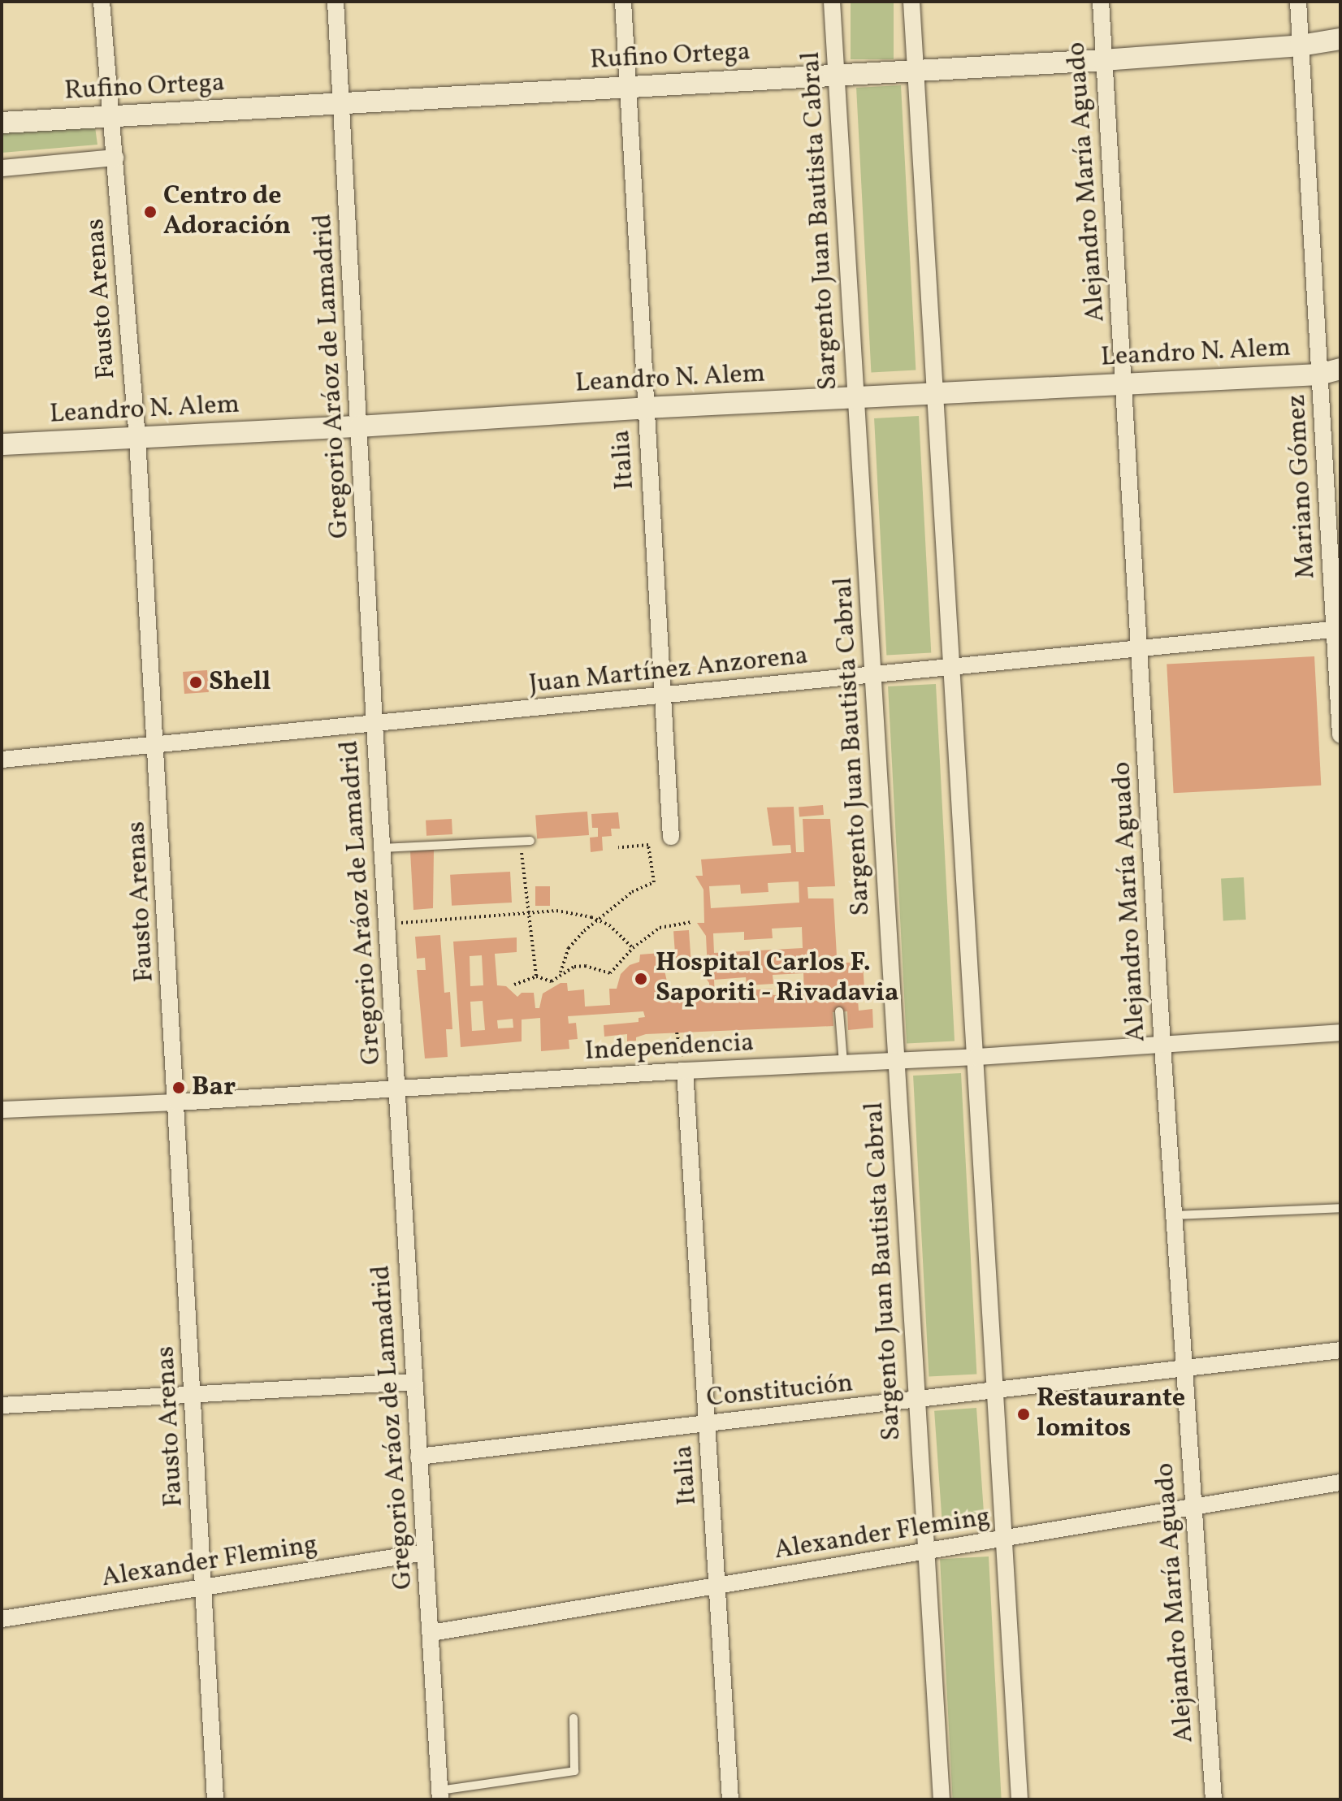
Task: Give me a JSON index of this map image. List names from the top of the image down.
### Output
{
  "streets": {
    "street": [
      "Rufino Ortega",
      "Alejandro María Aguado",
      "Sargento Juan Bautista Cabral",
      "Fausto Arenas",
      "Leandro N. Alem",
      "Gregorio Aráoz de Lamadrid",
      "Italia",
      "Mariano Gómez",
      "Juan Martínez Anzorena",
      "Independencia",
      "Constitución",
      "Alexander Fleming"
    ]
  },
  "crossings": [
    ["Rufino Ortega", "Alejandro María Aguado"],
    ["Rufino Ortega", "Sargento Juan Bautista Cabral"],
    ["Rufino Ortega", "Fausto Arenas"],
    ["Rufino Ortega", "Gregorio Aráoz de Lamadrid"],
    ["Rufino Ortega", "Italia"],
    ["Rufino Ortega", "Mariano Gómez"],
    ["Alejandro María Aguado", "Leandro N. Alem"],
    ["Alejandro María Aguado", "Juan Martínez Anzorena"],
    ["Alejandro María Aguado", "Independencia"],
    ["Alejandro María Aguado", "Constitución"],
    ["Alejandro María Aguado", "Alexander Fleming"],
    ["Sargento Juan Bautista Cabral", "Leandro N. Alem"],
    ["Sargento Juan Bautista Cabral", "Juan Martínez Anzorena"],
    ["Sargento Juan Bautista Cabral", "Independencia"],
    ["Sargento Juan Bautista Cabral", "Constitución"],
    ["Sargento Juan Bautista Cabral", "Alexander Fleming"],
    ["Fausto Arenas", "Leandro N. Alem"],
    ["Fausto Arenas", "Juan Martínez Anzorena"],
    ["Fausto Arenas", "Independencia"],
    ["Fausto Arenas", "Alexander Fleming"],
    ["Leandro N. Alem", "Gregorio Aráoz de Lamadrid"],
    ["Leandro N. Alem", "Italia"],
    ["Leandro N. Alem", "Mariano Gómez"],
    ["Gregorio Aráoz de Lamadrid", "Juan Martínez Anzorena"],
    ["Gregorio Aráoz de Lamadrid", "Independencia"],
    ["Gregorio Aráoz de Lamadrid", "Constitución"],
    ["Gregorio Aráoz de Lamadrid", "Alexander Fleming"],
    ["Italia", "Juan Martínez Anzorena"],
    ["Italia", "Independencia"],
    ["Italia", "Constitución"],
    ["Italia", "Alexander Fleming"],
    ["Mariano Gómez", "Juan Martínez Anzorena"]
  ],
  "places": [
    "Centro de Adoración",
    "Shell",
    "Hospital Carlos F. Saporiti - Rivadavia",
    "Bar",
    "Restaurante lomitos"
  ]
}
